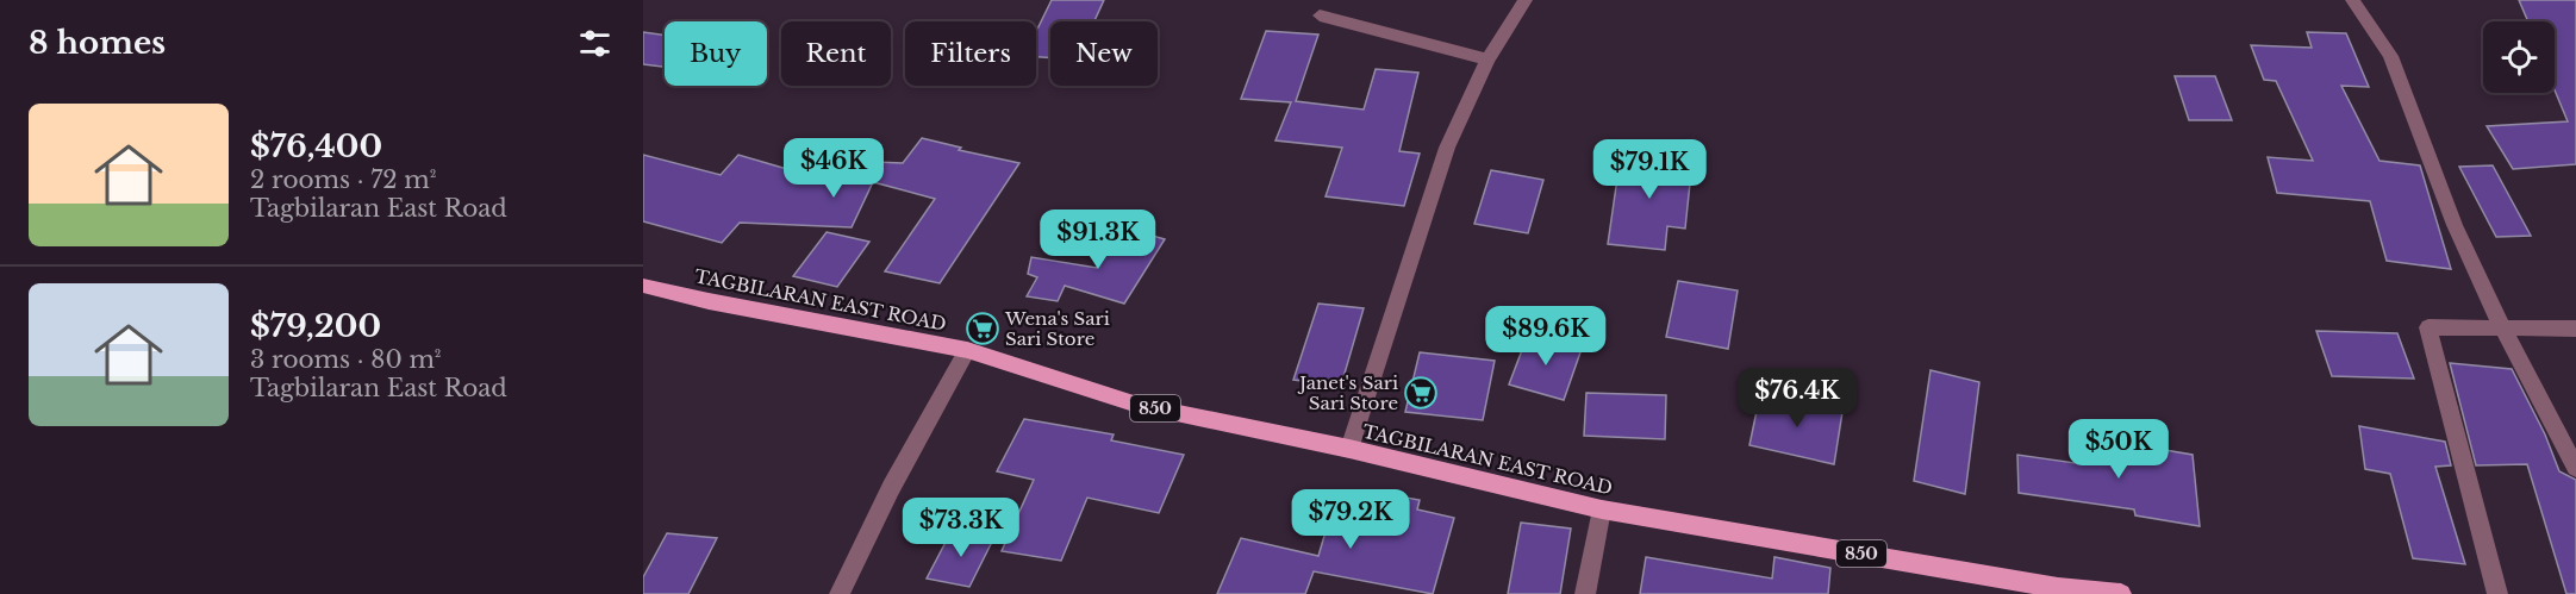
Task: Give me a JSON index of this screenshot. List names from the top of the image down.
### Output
{
  "streets": {
    "main road": ["TAGBILARAN EAST ROAD", "850"]
  },
  "places": {
    "supermarket": ["Wena's Sari Sari Store", "Janet's Sari Sari Store"]
  },
  "page": {
    "heading": "8 homes",
    "chip": [
      "Buy",
      "Rent",
      "Filters",
      "New"
    ],
    "list": [
      {
        "name": "$76,400",
        "note": "2 rooms · 72 m² · Tagbilaran East Road"
      },
      {
        "name": "$79,200",
        "note": "3 rooms · 80 m² · Tagbilaran East Road"
      }
    ],
    "price": [
      "$46K",
      "$79.1K",
      "$91.3K",
      "$89.6K",
      "$76.4K",
      "$50K",
      "$79.2K",
      "$73.3K"
    ]
  }
}
